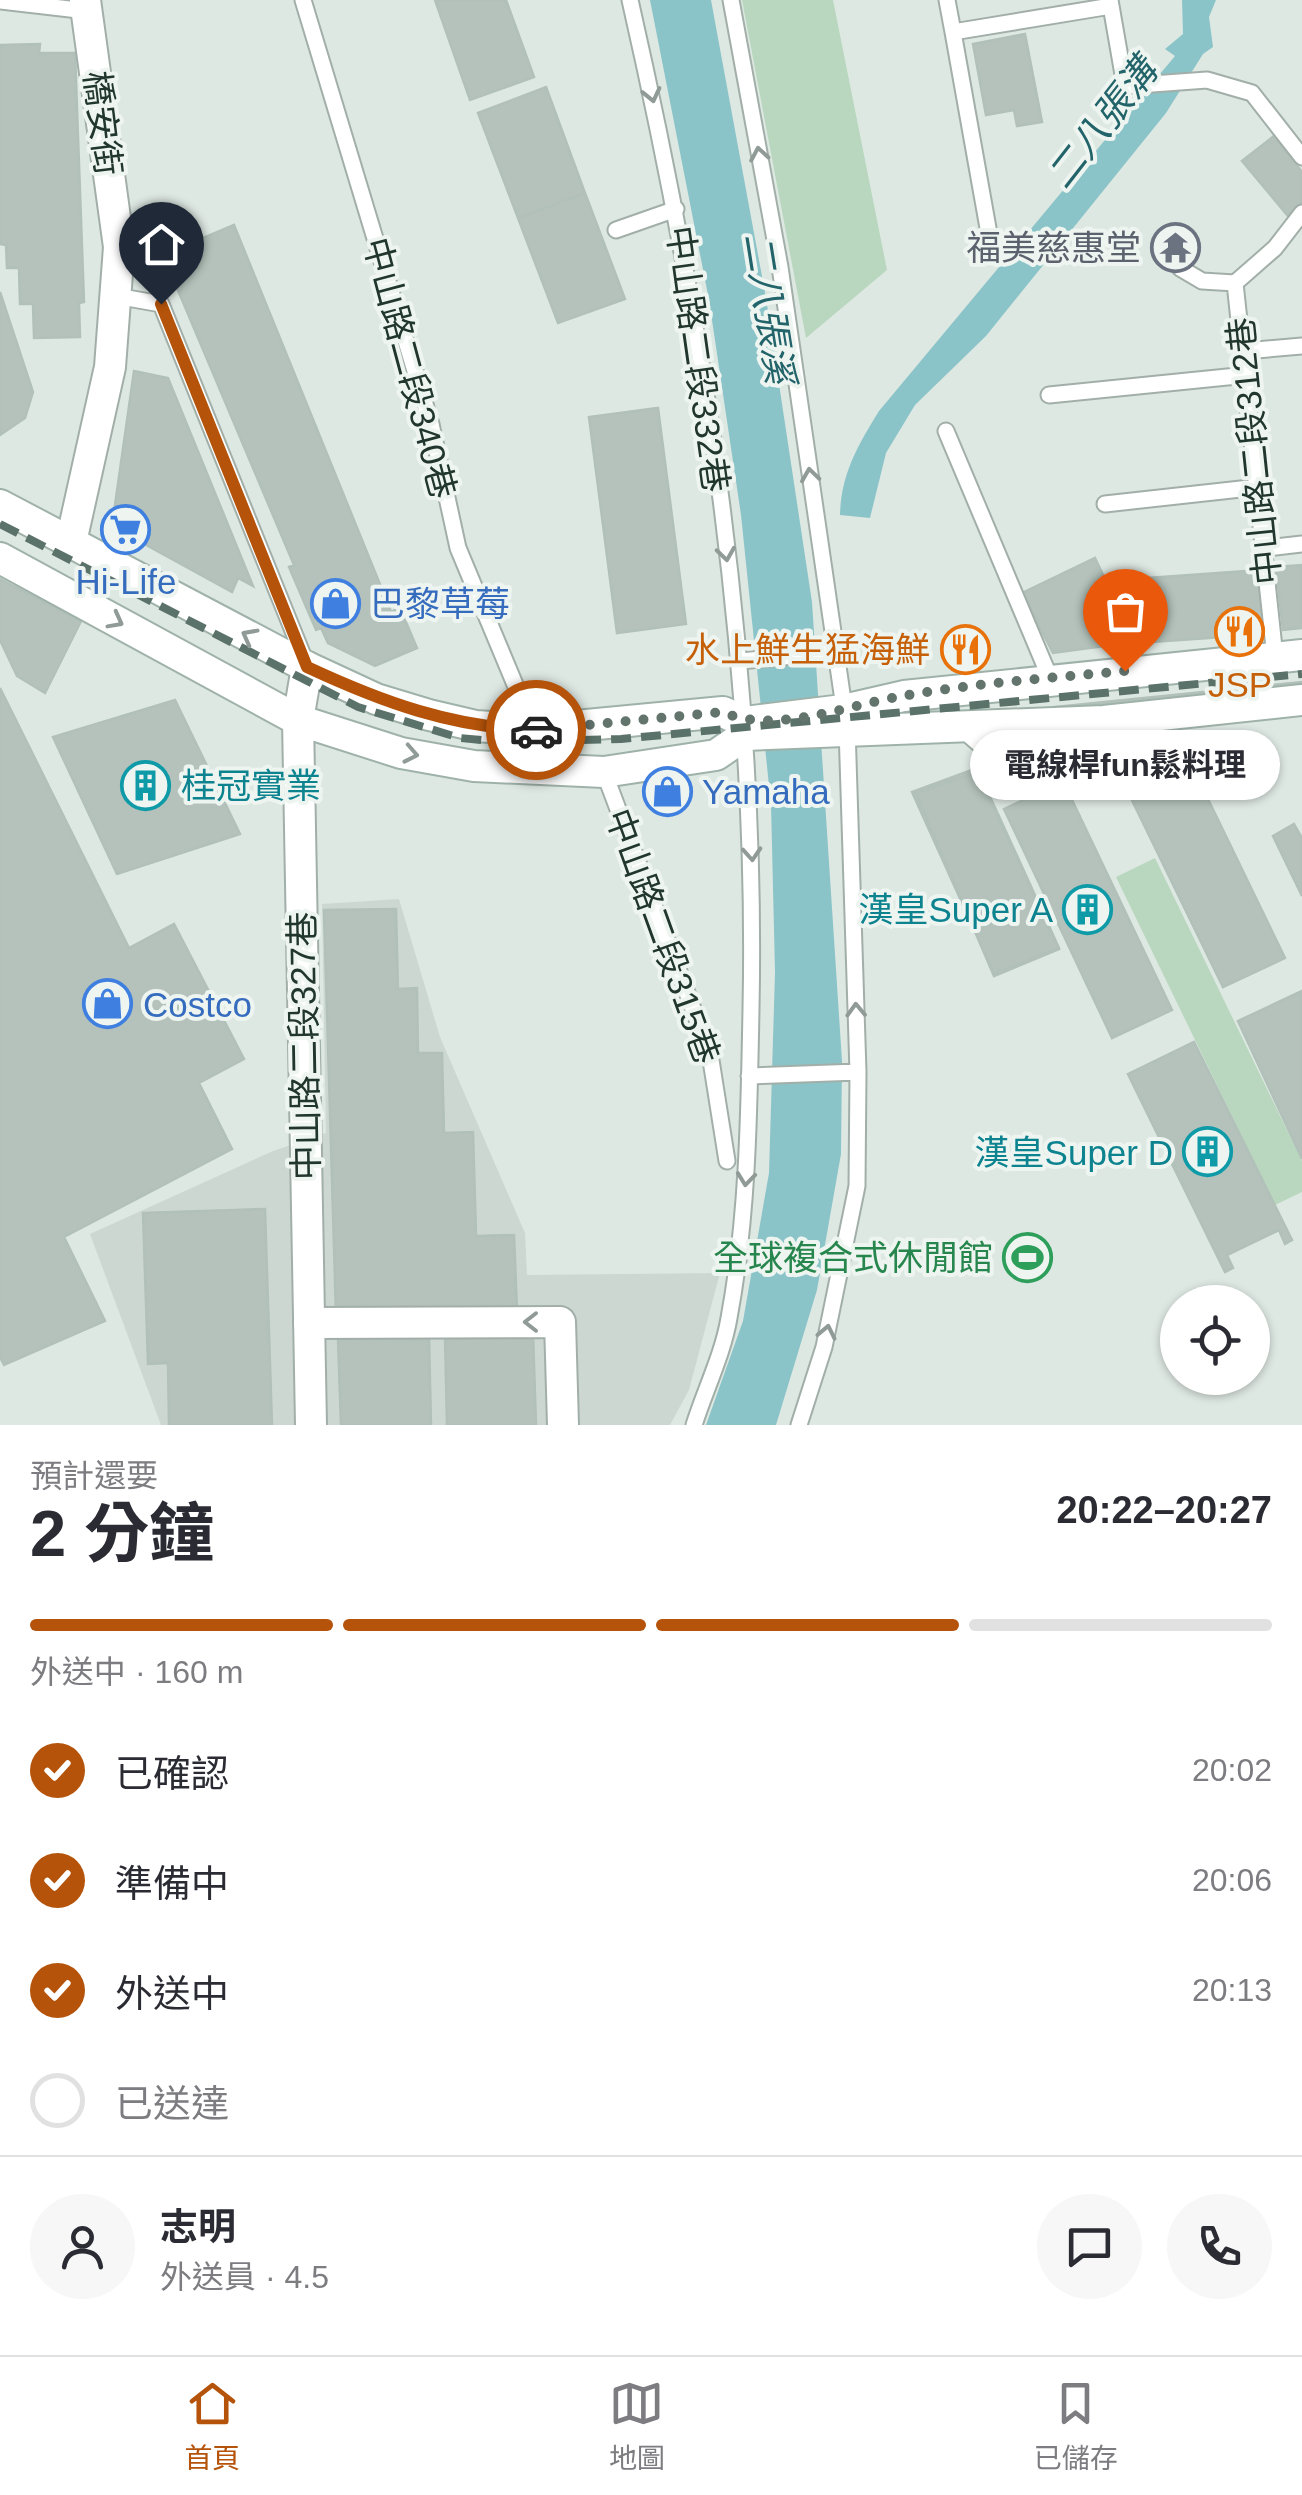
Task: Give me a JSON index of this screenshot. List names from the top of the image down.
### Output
{
  "streets": {
    "main road": ["橋安街", "中山路二段327巷"],
    "lane": [
      "中山路二段332巷",
      "中山路二段340巷",
      "中山路二段312巷",
      "中山路二段315巷"
    ]
  },
  "water": ["二八張溝", "二八張溪"],
  "places": {
    "temple": ["福美慈惠堂"],
    "supermarket": ["Hi-Life"],
    "shop": ["巴黎草莓", "Yamaha", "Costco"],
    "restaurant": ["JSP", "水上鮮生猛海鮮"],
    "other": ["電線桿fun鬆料理"],
    "building": ["桂冠實業", "漢皇Super A", "漢皇Super D"],
    "sports": ["全球複合式休閒館"]
  },
  "page": {
    "bubble": "電線桿fun鬆料理",
    "heading": ["2 分鐘", "預計還要", "20:22–20:27"],
    "panel": ["志明", "外送員 · 4.5"],
    "bar": "外送中 · 160 m",
    "list": [
      ["已確認", "20:02"],
      ["準備中", "20:06"],
      ["外送中", "20:13"],
      "已送達"
    ],
    "tabs": ["首頁", "地圖", "已儲存"]
  }
}
